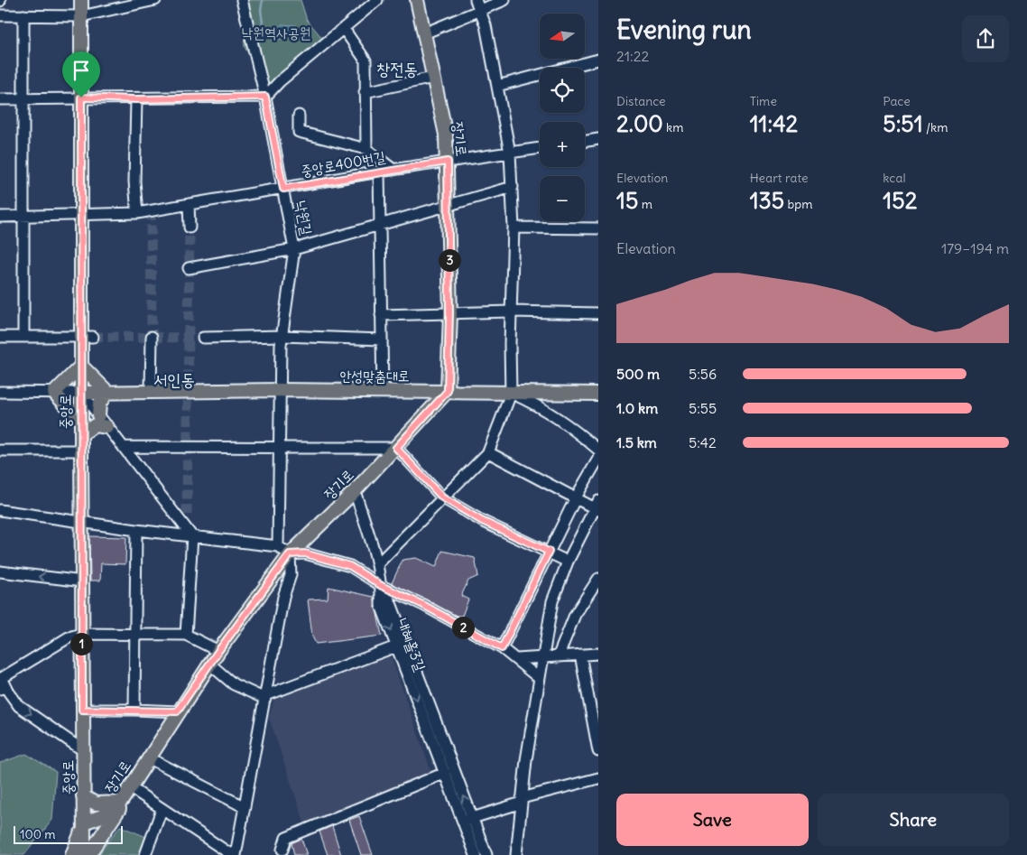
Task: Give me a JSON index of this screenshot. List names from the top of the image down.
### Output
{
  "streets": {
    "main road": ["장기로", "안성맞춤대로", "중앙로"],
    "street": ["중앙로400번길", "낙원길", "내혜홀3길"]
  },
  "crossings": [
    ["장기로", "중앙로400번길"],
    ["장기로", "안성맞춤대로"],
    ["장기로", "중앙로"],
    ["중앙로400번길", "낙원길"],
    ["중앙로400번길", "중앙로"],
    ["낙원길", "안성맞춤대로"],
    ["안성맞춤대로", "중앙로"]
  ],
  "districts": ["창전동", "서인동"],
  "parks": ["낙원역사공원"],
  "scale_bar": "100 m",
  "north": "left",
  "page": {
    "heading": ["Evening run", "21:22"],
    "map_buttons": ["+", "−"],
    "stats": [
      ["Distance", "2.00 km"],
      ["Time", "11:42"],
      ["Pace", "5:51 /km"],
      ["Elevation", "15 m"],
      ["Heart rate", "135 bpm"],
      ["kcal", "152"]
    ],
    "chart": ["Elevation", "179–194 m"],
    "pins": ["3", "2", "1"],
    "list": [
      {
        "name": "500 m",
        "note": "5:56"
      },
      {
        "name": "1.0 km",
        "note": "5:55"
      },
      {
        "name": "1.5 km",
        "note": "5:42"
      }
    ],
    "buttons": ["Save", "Share"],
    "scale": "100 m"
  }
}
